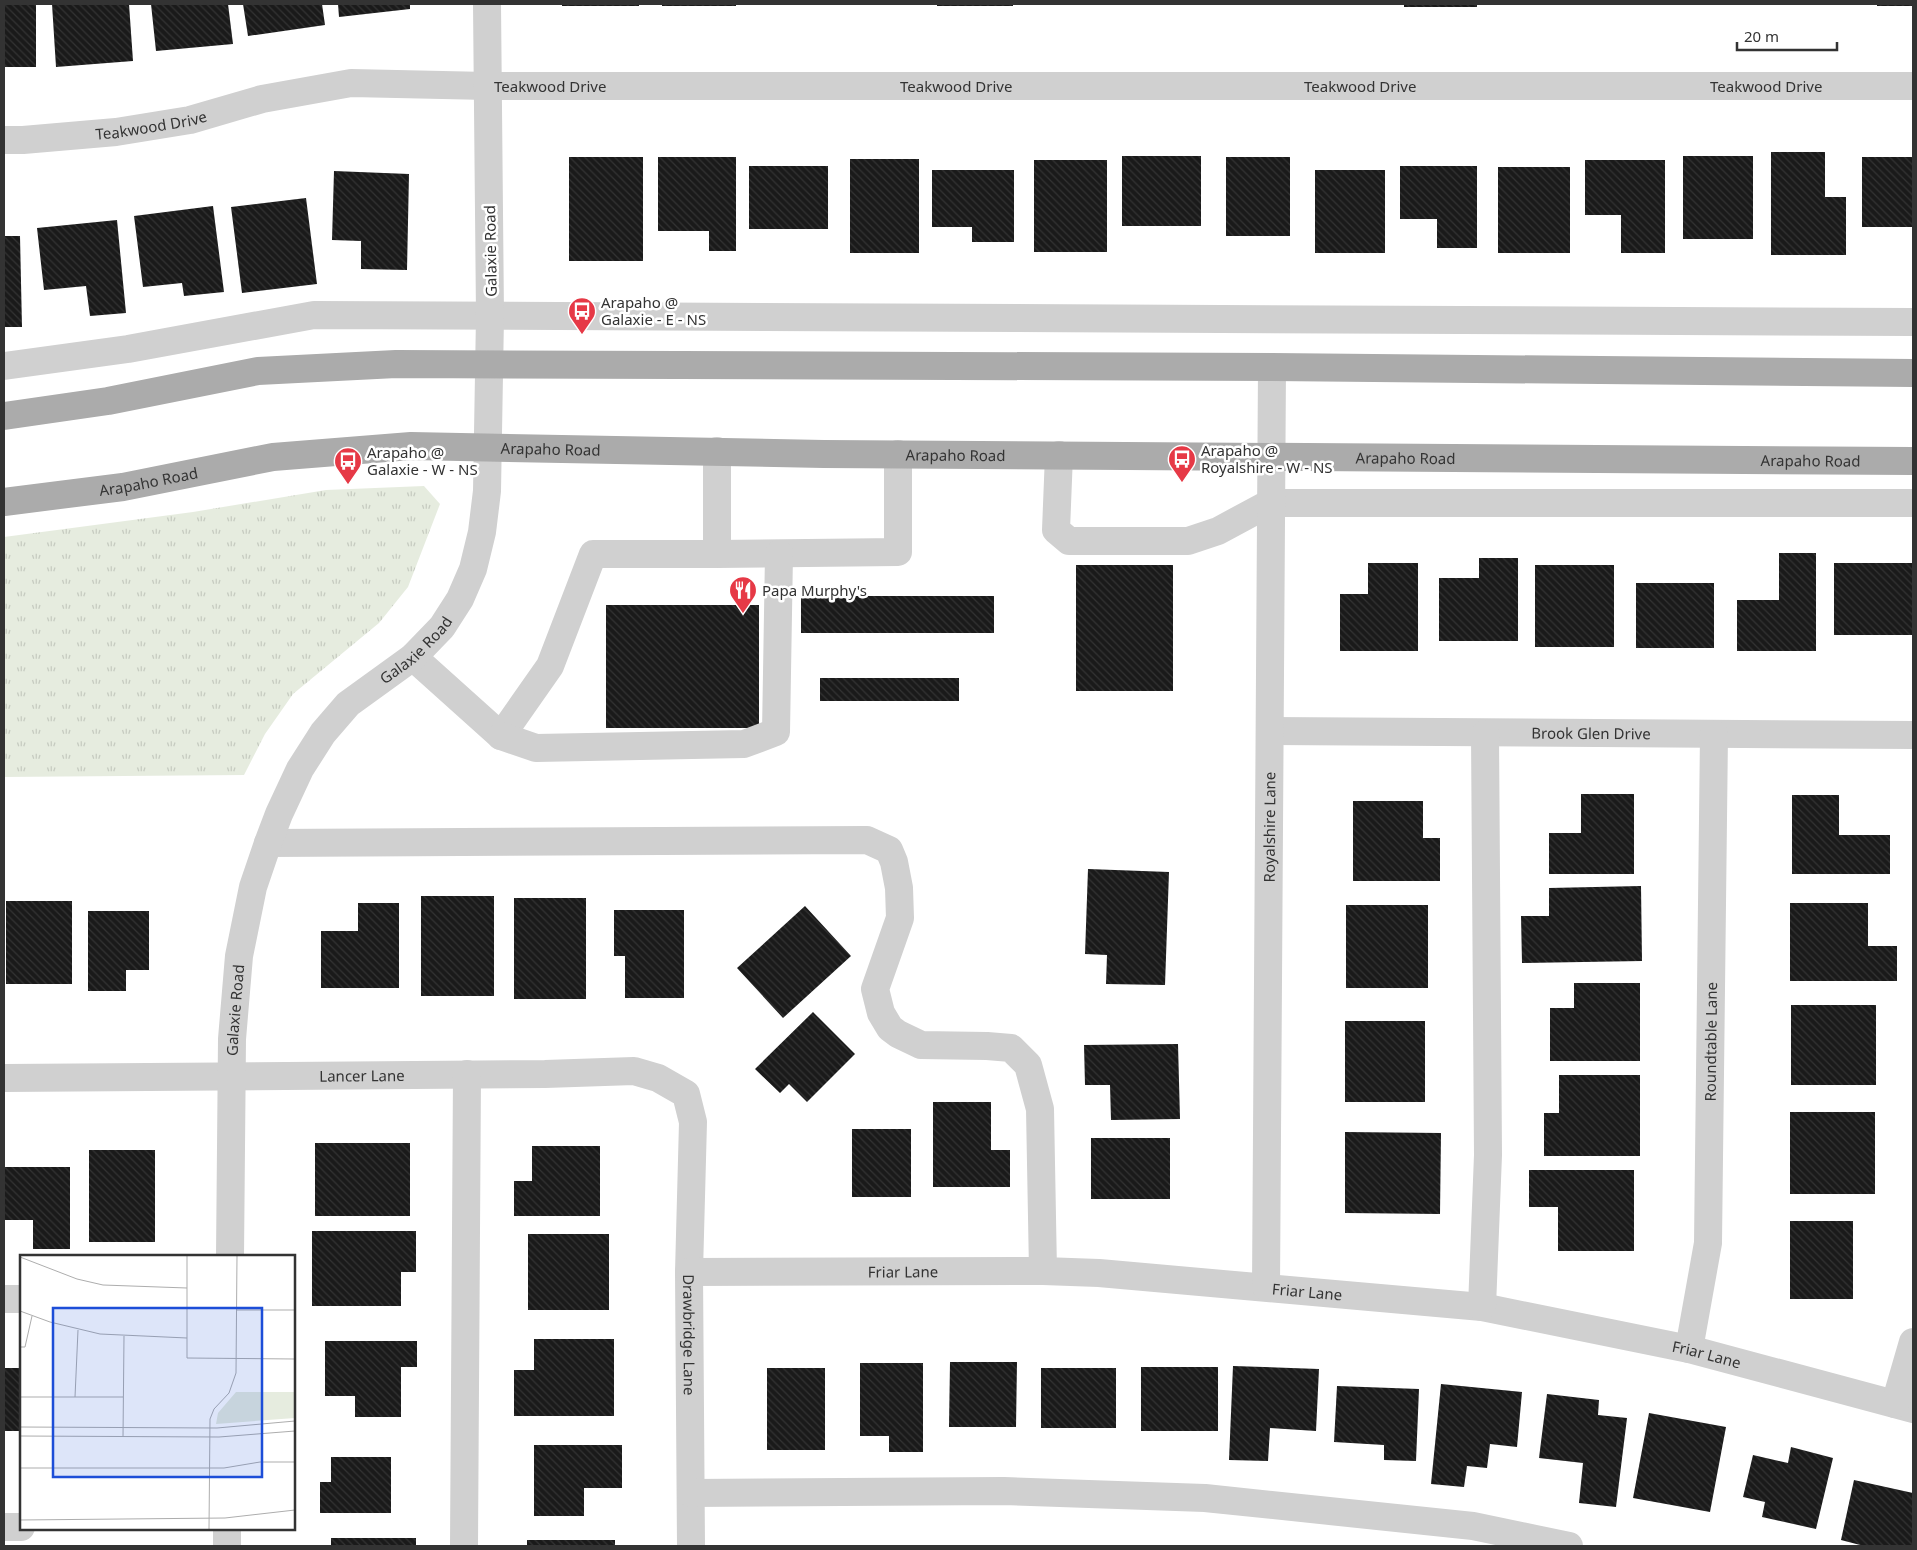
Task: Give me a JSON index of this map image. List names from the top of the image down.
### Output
{
  "streets": {
    "main road": ["Arapaho Road"],
    "street": [
      "Teakwood Drive",
      "Galaxie Road",
      "Brook Glen Drive",
      "Royalshire Lane",
      "Roundtable Lane",
      "Lancer Lane",
      "Friar Lane",
      "Drawbridge Lane"
    ]
  },
  "crossings": [
    ["Teakwood Drive", "Galaxie Road"],
    ["Galaxie Road", "Arapaho Road"],
    ["Galaxie Road", "Lancer Lane"],
    ["Arapaho Road", "Royalshire Lane"],
    ["Brook Glen Drive", "Royalshire Lane"],
    ["Brook Glen Drive", "Roundtable Lane"],
    ["Royalshire Lane", "Friar Lane"],
    ["Roundtable Lane", "Friar Lane"],
    ["Lancer Lane", "Drawbridge Lane"],
    ["Friar Lane", "Drawbridge Lane"]
  ],
  "places": {
    "bus stop": ["Arapaho @ Galaxie - E - NS", "Arapaho @ Royalshire - W - NS", "Arapaho @ Galaxie - W - NS"],
    "restaurant": ["Papa Murphy's"]
  },
  "scale_bar": "20 m"
}
